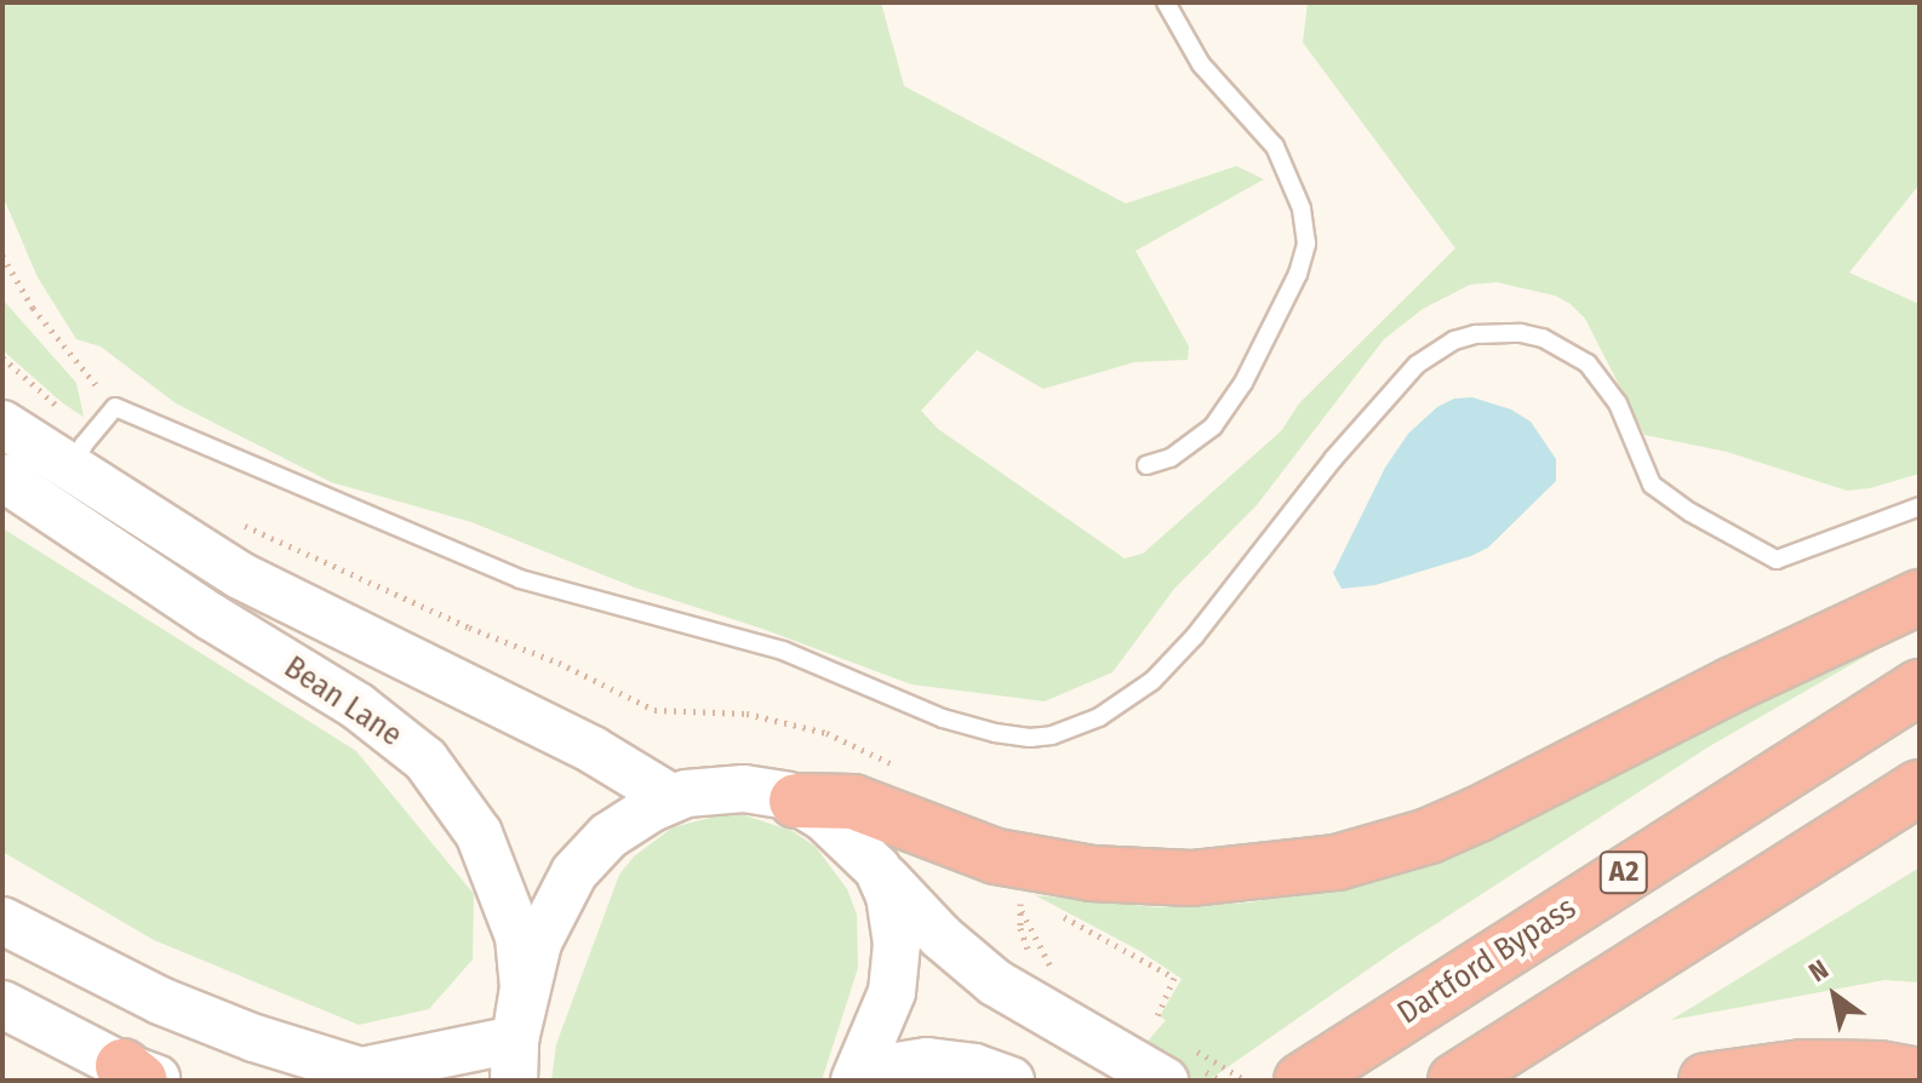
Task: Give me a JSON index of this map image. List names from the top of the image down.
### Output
{
  "streets": {
    "highway": ["A2", "Dartford Bypass"],
    "main road": ["Bean Lane"]
  },
  "north": "top left"
}
